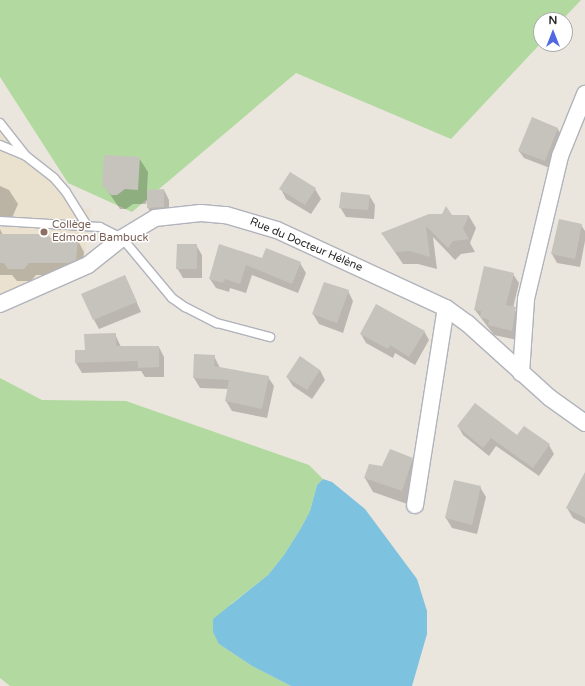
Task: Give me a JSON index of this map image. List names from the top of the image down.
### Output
{
  "streets": {
    "street": ["Rue du Docteur Hélène"]
  },
  "places": ["Collège Edmond Bambuck"],
  "north": "top"
}
